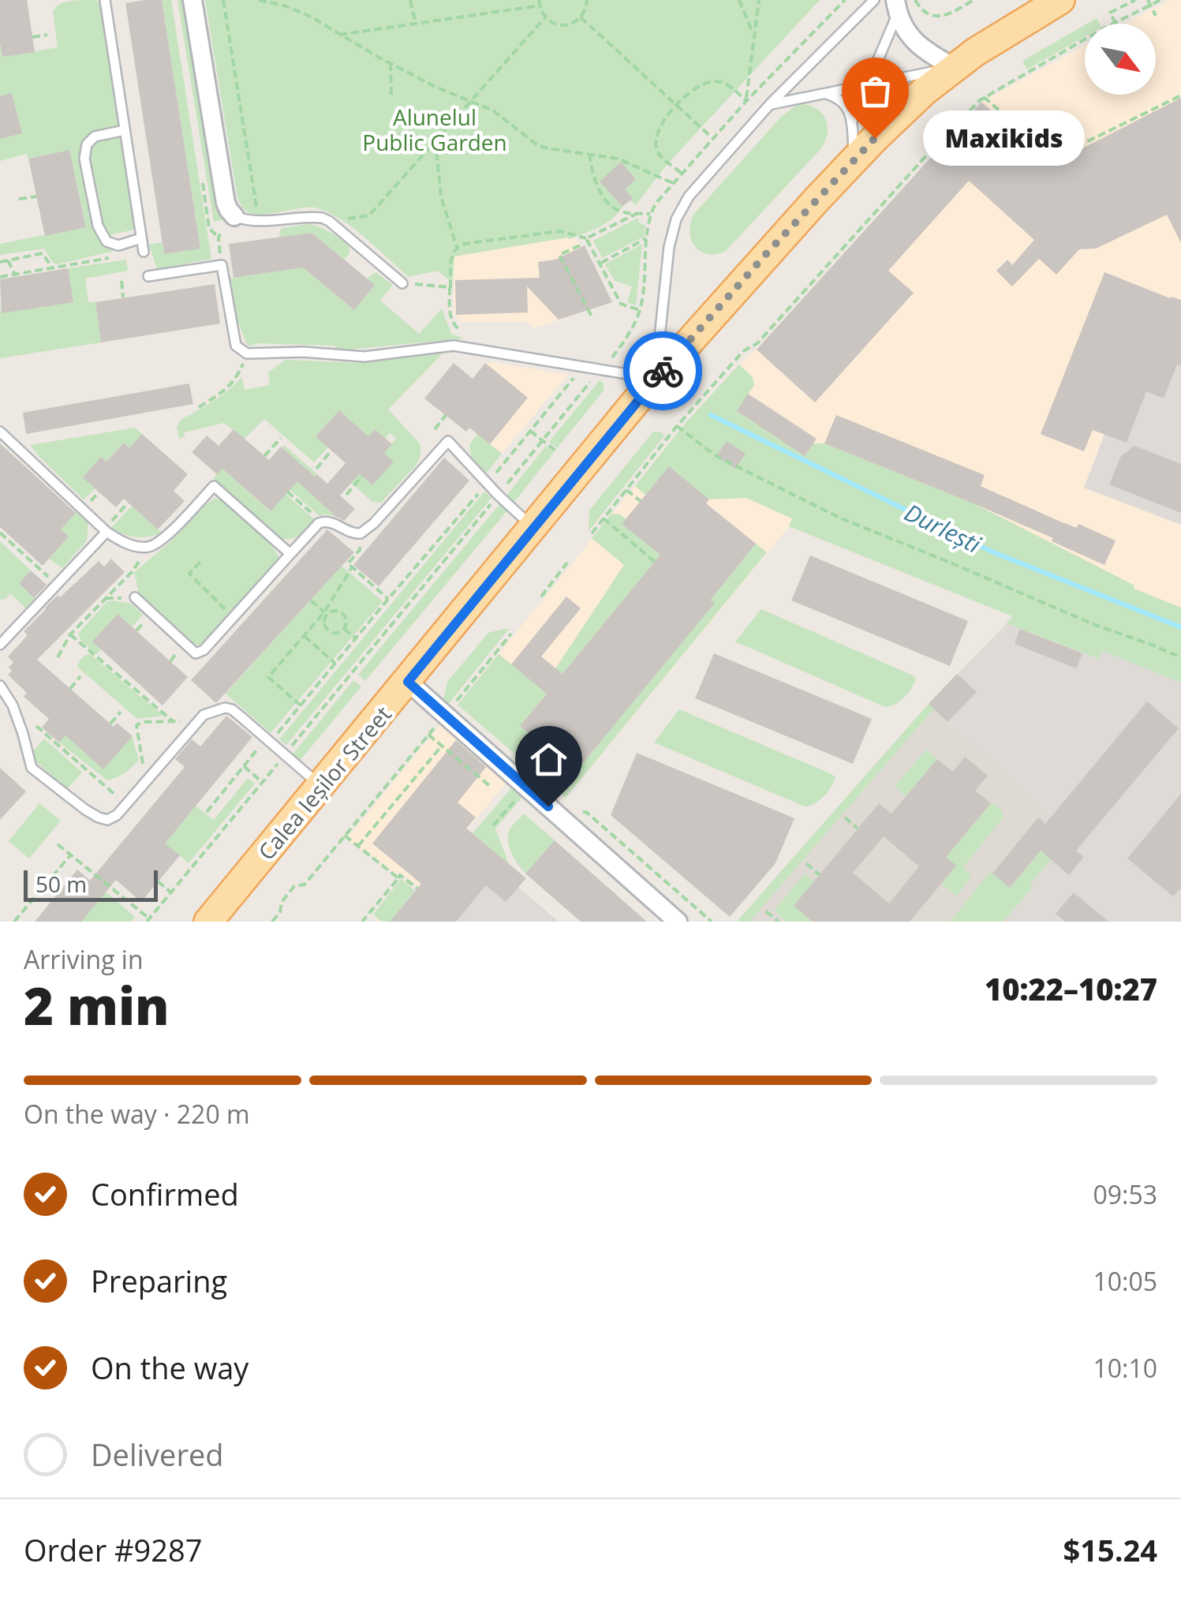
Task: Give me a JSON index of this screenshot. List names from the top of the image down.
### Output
{
  "streets": {
    "main road": ["Calea Ieșilor Street"]
  },
  "water": ["Durlești"],
  "parks": ["Alunelul Public Garden"],
  "places": ["Maxikids"],
  "scale_bar": "50 m",
  "north": "bottom right",
  "page": {
    "bubble": "Maxikids",
    "scale": "50 m",
    "heading": ["2 min", "Arriving in", "10:22–10:27"],
    "panel": ["Order #9287", "$15.24"],
    "bar": "On the way · 220 m",
    "list": [
      ["Confirmed", "09:53"],
      ["Preparing", "10:05"],
      ["On the way", "10:10"],
      "Delivered"
    ]
  }
}
